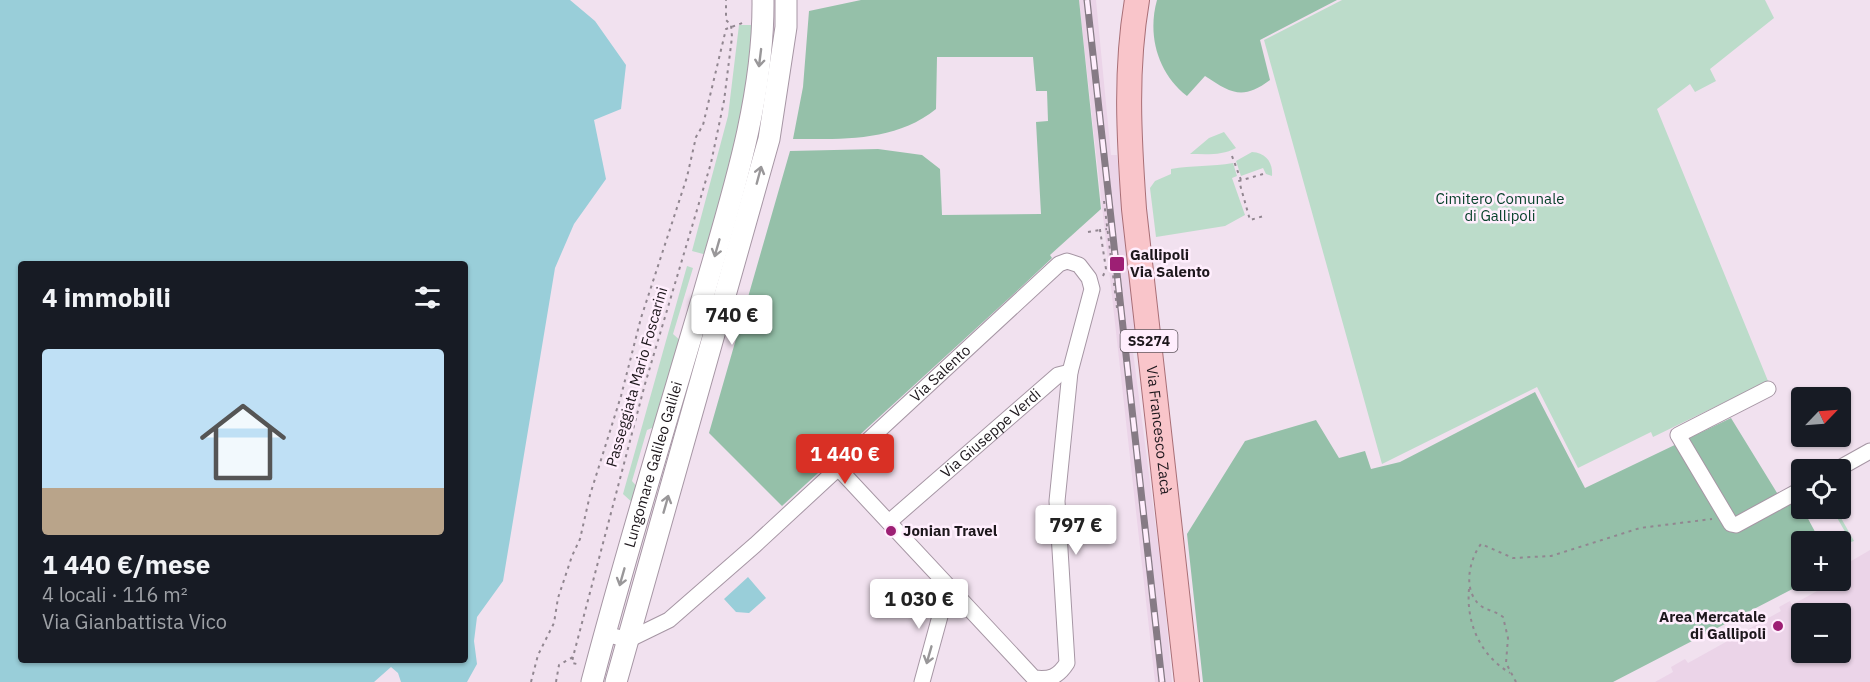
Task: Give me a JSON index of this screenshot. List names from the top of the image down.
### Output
{
  "streets": {
    "main road": ["SS274", "Via Francesco Zacà", "Lungomare Galileo Galilei"],
    "street": ["Via Salento", "Via Giuseppe Verdi"],
    "path": ["Passeggiata Mario Foscarini"]
  },
  "crossings": [
    ["Via Salento", "Via Giuseppe Verdi"],
    ["Via Salento", "Lungomare Galileo Galilei"]
  ],
  "parks": ["Cimitero Comunale di Gallipoli"],
  "places": {
    "transit": ["Gallipoli Via Salento"],
    "other": ["Jonian Travel", "Area Mercatale di Gallipoli"]
  },
  "north": "top right",
  "page": {
    "heading": "4 immobili",
    "price": [
      "740 €",
      "1 440 €",
      "797 €",
      "1 030 €"
    ],
    "list": [
      {
        "name": "1 440 €/mese",
        "note": "4 locali · 116 m² · Via Gianbattista Vico"
      }
    ],
    "map_buttons": ["+", "−"]
  }
}
